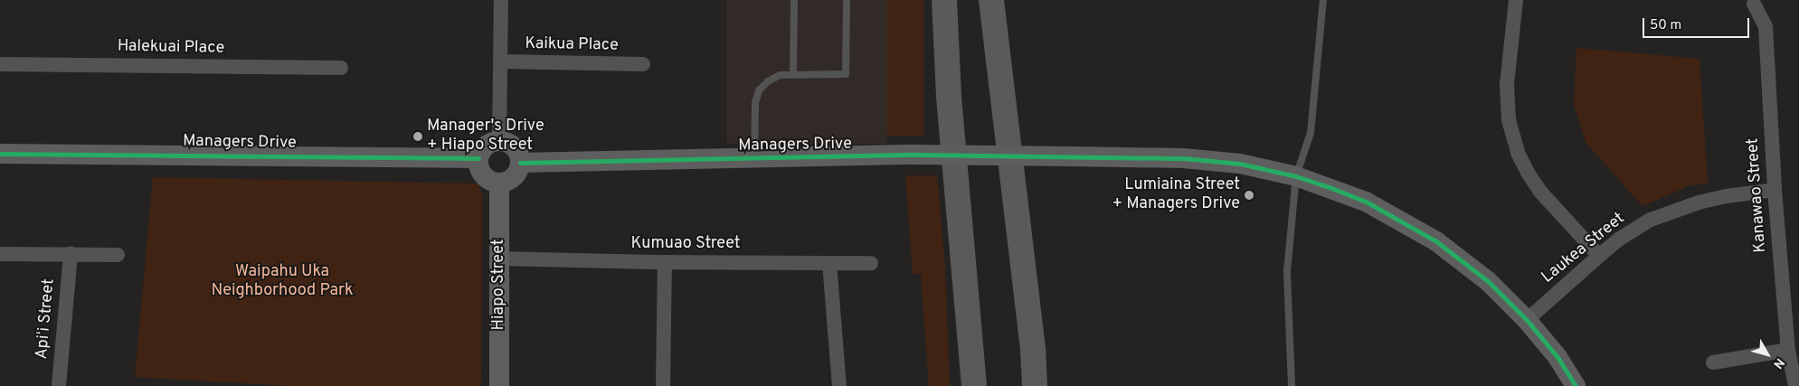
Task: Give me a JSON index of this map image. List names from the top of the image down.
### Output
{
  "streets": {
    "street": [
      "Kaikua Place",
      "Halekuai Place",
      "Managers Drive",
      "Kanawao Street",
      "Kumuao Street",
      "Laukea Street",
      "Hiapo Street",
      "Apiʻi Street"
    ]
  },
  "crossings": [
    ["Managers Drive", "Laukea Street"],
    ["Managers Drive", "Hiapo Street"],
    ["Kanawao Street", "Laukea Street"],
    ["Kumuao Street", "Hiapo Street"]
  ],
  "parks": ["Waipahu Uka Neighborhood Park"],
  "places": ["Manager's Drive + Hiapo Street", "Lumiaina Street + Managers Drive"],
  "scale_bar": "50 m",
  "north": "bottom right"
}
